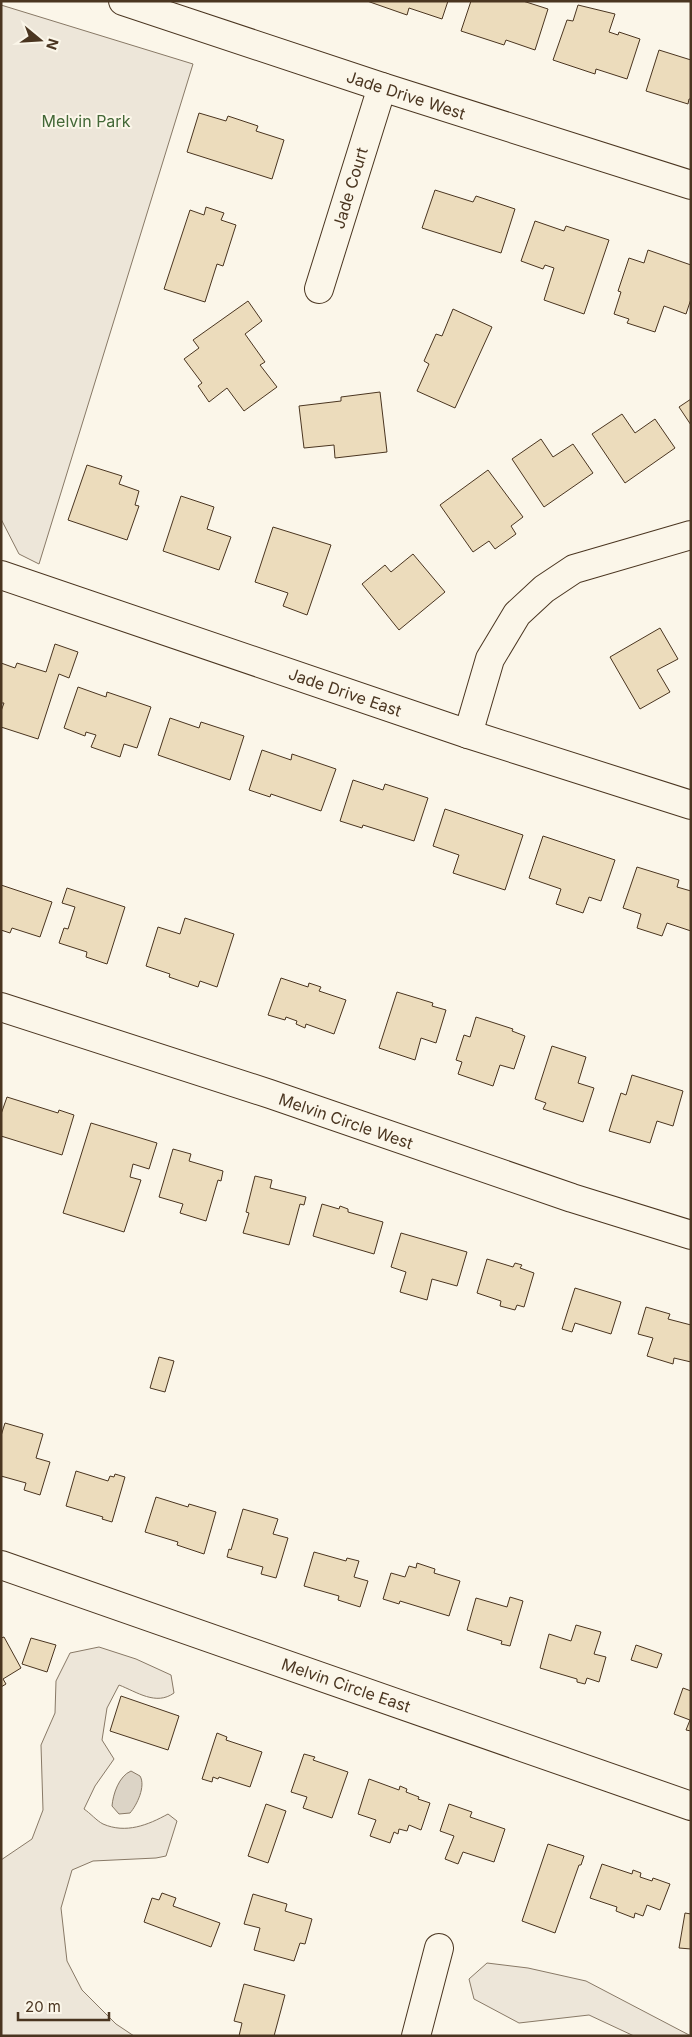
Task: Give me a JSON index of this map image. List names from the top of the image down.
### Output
{
  "streets": {
    "street": [
      "Jade Drive West",
      "Jade Court",
      "Jade Drive East",
      "Melvin Circle West",
      "Melvin Circle East"
    ]
  },
  "crossings": [
    ["Jade Drive West", "Jade Court"]
  ],
  "parks": ["Melvin Park"],
  "scale_bar": "20 m",
  "north": "right"
}
